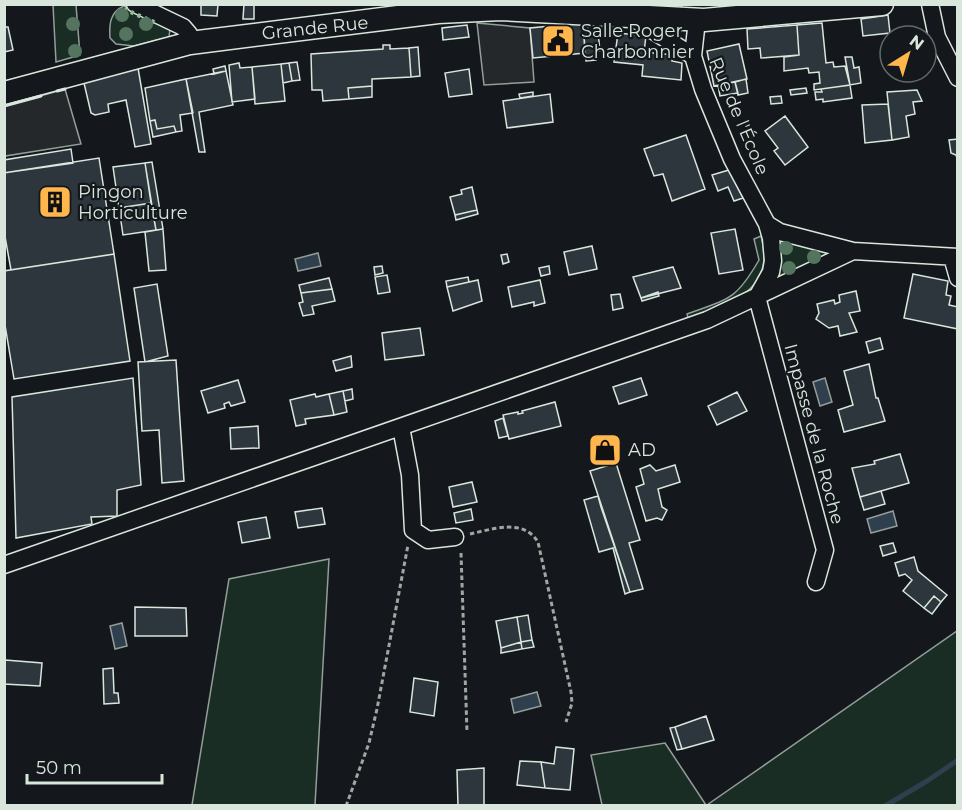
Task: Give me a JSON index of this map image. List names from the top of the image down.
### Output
{
  "streets": {
    "street": ["Grande Rue", "Rue de l'École", "Impasse de la Roche"]
  },
  "crossings": [
    ["Grande Rue", "Rue de l'École"],
    ["Rue de l'École", "Impasse de la Roche"]
  ],
  "places": {
    "public building": ["Salle Roger Charbonnier"],
    "building": ["Pingon Horticulture"],
    "shop": ["AD"]
  },
  "scale_bar": "50 m",
  "north": "top right"
}
